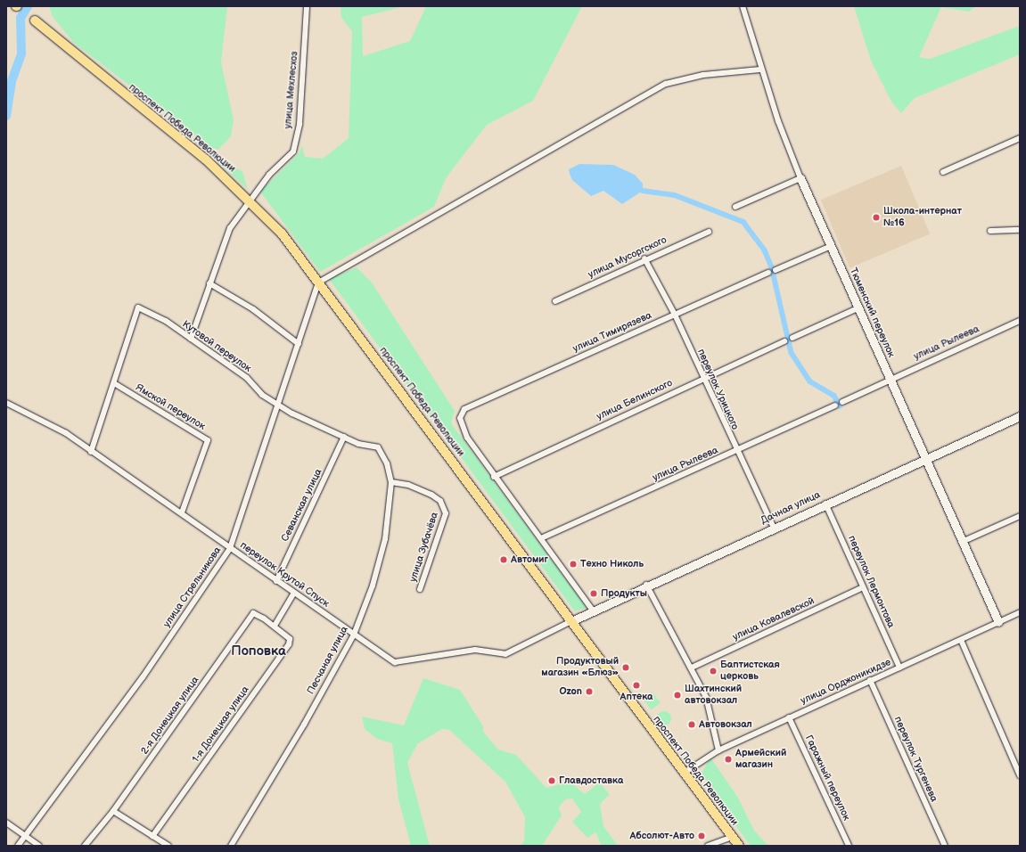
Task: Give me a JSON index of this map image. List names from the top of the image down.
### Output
{
  "streets": {
    "main road": ["проспект Победа Революции"],
    "street": [
      "улица Мехлесхоз",
      "улица Мусоргского",
      "Тюменский переулок",
      "улица Тимирязева",
      "улица Рылеева",
      "Кутовой переулок",
      "переулок Урицкого",
      "улица Белинского",
      "Ямской переулок",
      "Севанская улица",
      "Дачная улица",
      "улица Зубачёва",
      "переулок Крутой Спуск",
      "переулок Лермонтова",
      "улица Стрельникова",
      "улица Ковалевской",
      "Песчаная улица",
      "улица Орджоникидзе",
      "2-я Донецкая улица",
      "1-я Донецкая улица",
      "переулок Тургенева",
      "Гаражный переулок"
    ]
  },
  "crossings": [
    ["улица Мехлесхоз", "проспект Победа Революции"],
    ["улица Мехлесхоз", "Кутовой переулок"],
    ["проспект Победа Революции", "Дачная улица"],
    ["проспект Победа Революции", "переулок Крутой Спуск"],
    ["проспект Победа Революции", "улица Стрельникова"],
    ["проспект Победа Революции", "улица Орджоникидзе"],
    ["улица Мусоргского", "переулок Урицкого"],
    ["Тюменский переулок", "улица Рылеева"],
    ["Тюменский переулок", "Дачная улица"],
    ["Тюменский переулок", "улица Орджоникидзе"],
    ["улица Тимирязева", "переулок Урицкого"],
    ["улица Тимирязева", "улица Белинского"],
    ["улица Рылеева", "переулок Урицкого"],
    ["Кутовой переулок", "Ямской переулок"],
    ["Кутовой переулок", "Севанская улица"],
    ["Кутовой переулок", "улица Стрельникова"],
    ["Кутовой переулок", "Песчаная улица"],
    ["переулок Урицкого", "улица Белинского"],
    ["переулок Урицкого", "Дачная улица"],
    ["Ямской переулок", "переулок Крутой Спуск"],
    ["Севанская улица", "переулок Крутой Спуск"],
    ["Дачная улица", "переулок Крутой Спуск"],
    ["Дачная улица", "переулок Лермонтова"],
    ["улица Зубачёва", "Песчаная улица"],
    ["переулок Крутой Спуск", "улица Стрельникова"],
    ["переулок Крутой Спуск", "Песчаная улица"],
    ["переулок Лермонтова", "улица Ковалевской"],
    ["переулок Лермонтова", "улица Орджоникидзе"],
    ["улица Орджоникидзе", "переулок Тургенева"],
    ["улица Орджоникидзе", "Гаражный переулок"],
    ["2-я Донецкая улица", "1-я Донецкая улица"]
  ],
  "districts": ["Поповка"],
  "places": [
    "Школа-интернат №16",
    "Автомиг",
    "Техно Николь",
    "Продукты",
    "Продуктовый магазин «Блюз»",
    "Баптистская церковь",
    "Аптека",
    "Ozon",
    "Шахтинский автовокзал",
    "Автовокзал",
    "Армейский магазин",
    "Главдоставка",
    "Абсолют-Авто"
  ]
}
